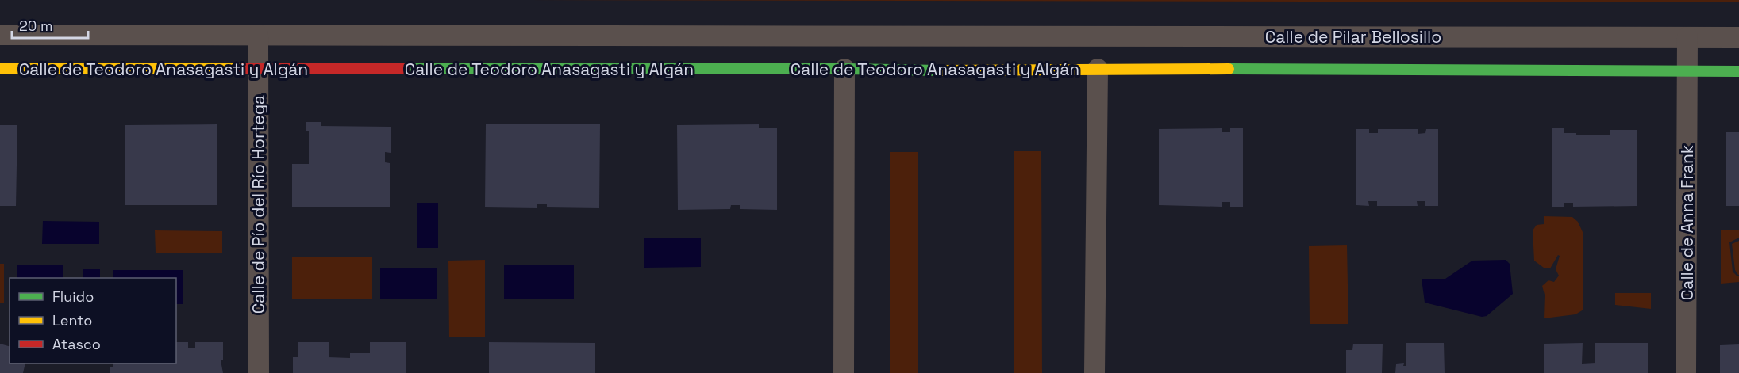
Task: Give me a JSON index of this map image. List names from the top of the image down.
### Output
{
  "streets": {
    "street": [
      "Calle de Pilar Bellosillo",
      "Calle de Teodoro Anasagasti y Algán",
      "Calle de Pío del Río Hortega",
      "Calle de Anna Frank"
    ]
  },
  "crossings": [
    ["Calle de Pilar Bellosillo", "Calle de Teodoro Anasagasti y Algán"],
    ["Calle de Pilar Bellosillo", "Calle de Anna Frank"],
    ["Calle de Teodoro Anasagasti y Algán", "Calle de Pío del Río Hortega"]
  ],
  "legend": ["Fluido", "Lento", "Atasco"],
  "scale_bar": "20 m"
}
